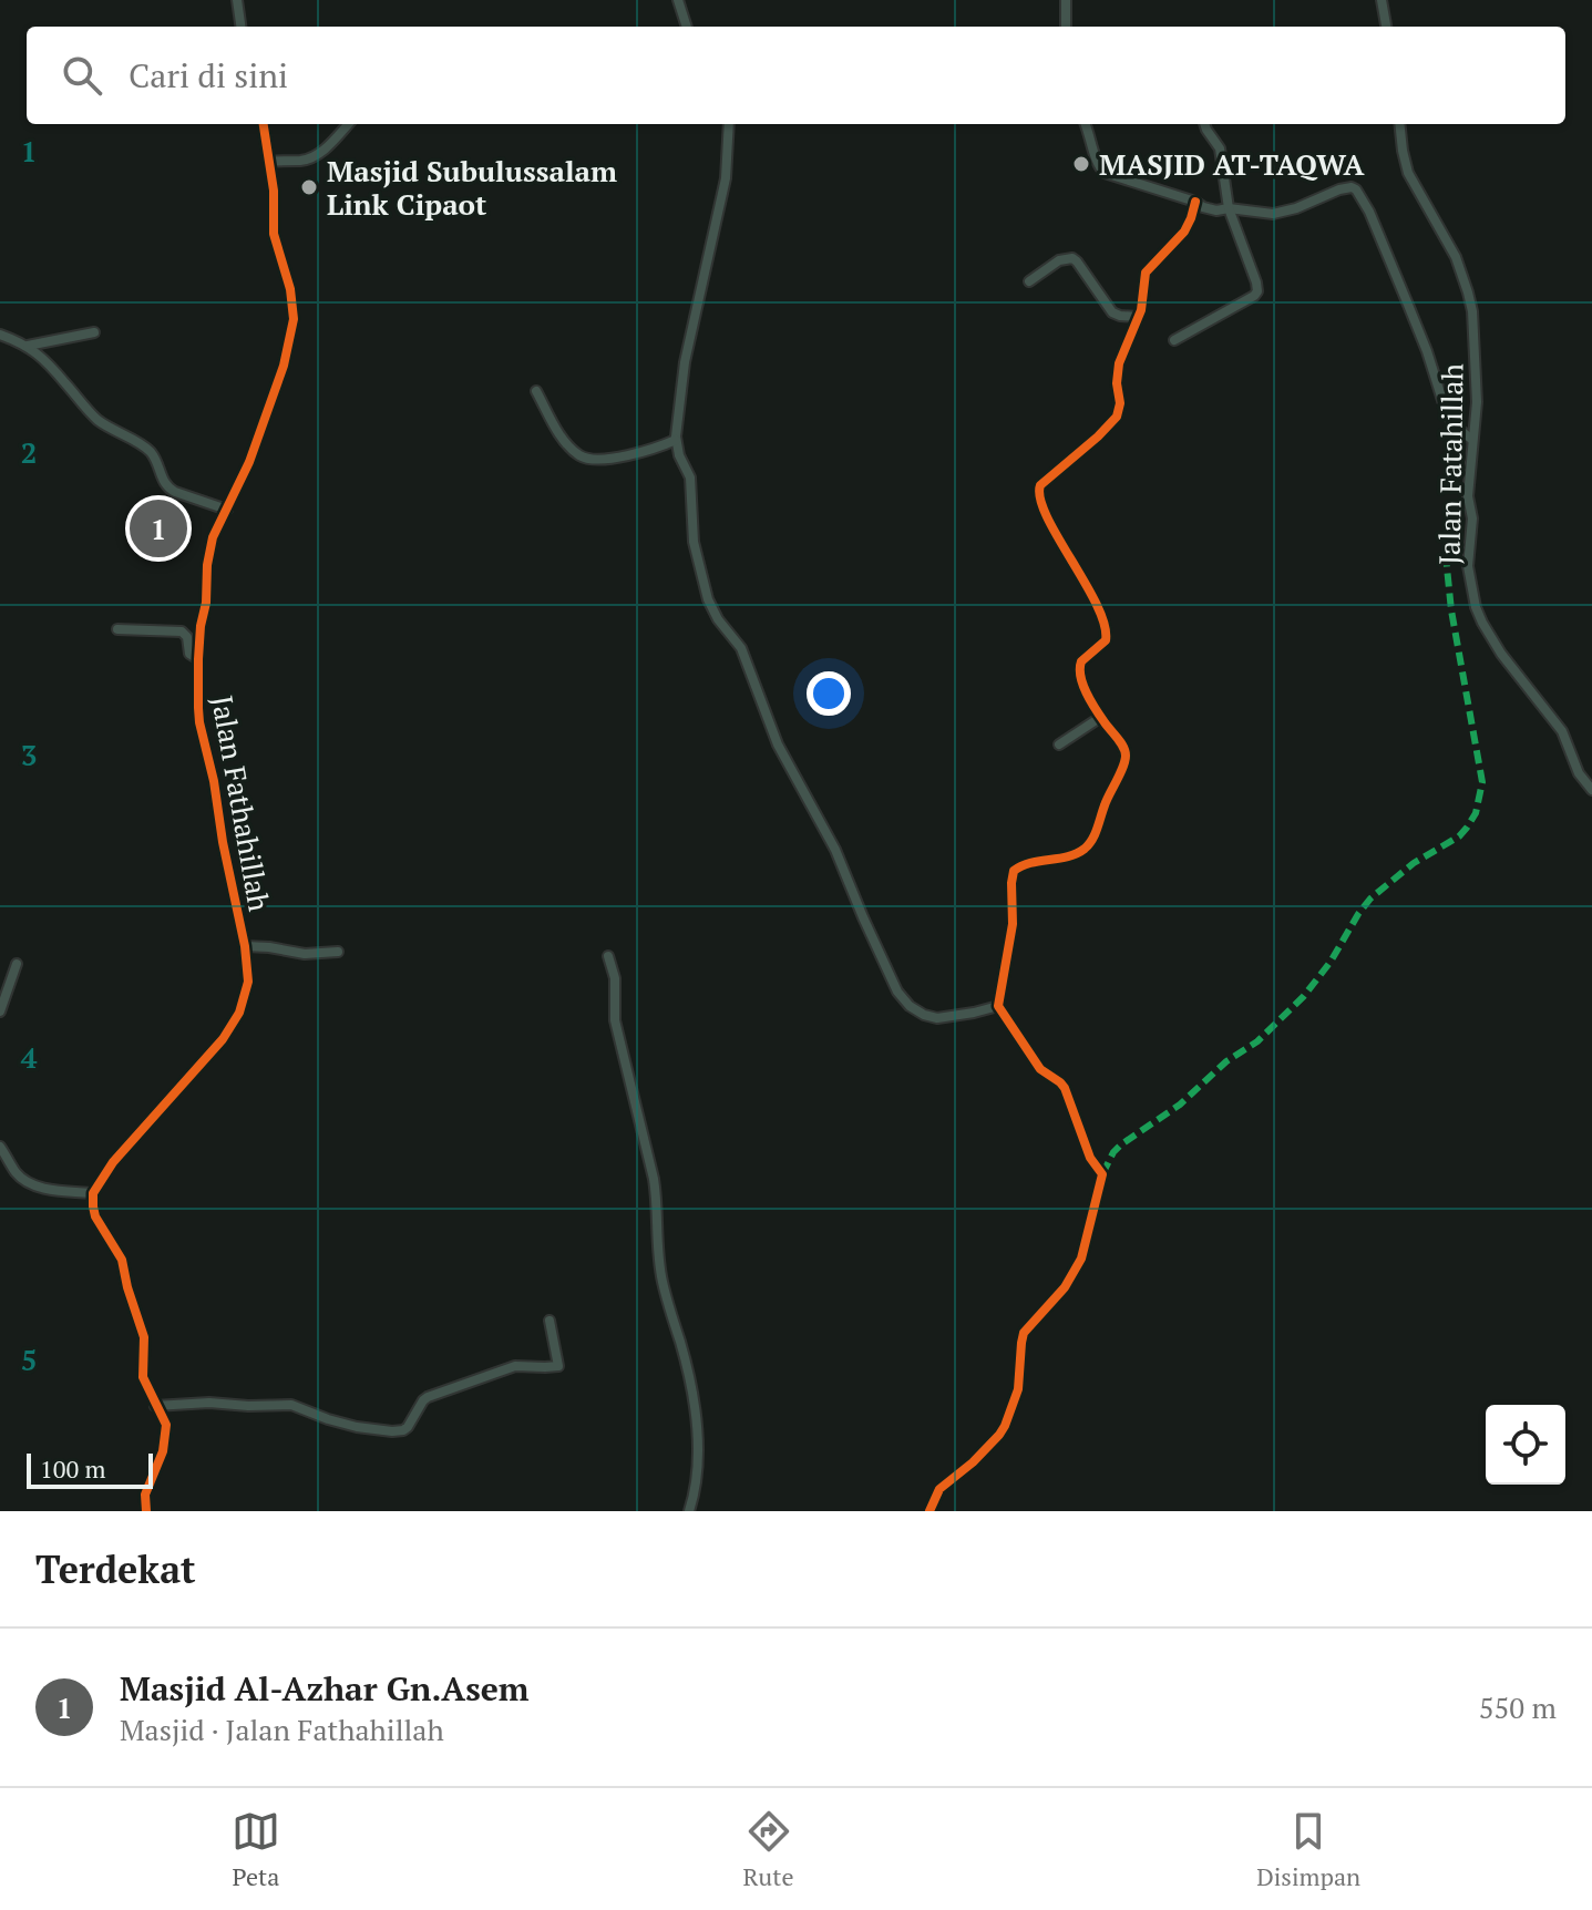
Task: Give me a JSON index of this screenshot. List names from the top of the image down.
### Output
{
  "streets": {
    "street": ["Jalan Fatahillah", "Jalan Fathahillah"]
  },
  "places": ["MASJID AT-TAQWA", "Masjid Subulussalam Link Cipaot"],
  "scale_bar": "100 m",
  "page": {
    "search": "Cari di sini",
    "pins": "1",
    "scale": "100 m",
    "heading": "Terdekat",
    "list": [
      {
        "mark": "1",
        "name": "Masjid Al-Azhar Gn.Asem",
        "note": "Masjid · Jalan Fathahillah",
        "value": "550 m"
      }
    ],
    "nav": ["Peta", "Rute", "Disimpan"]
  },
  "grid": {
    "rows": [
      "1",
      "2",
      "3",
      "4",
      "5"
    ]
  }
}
